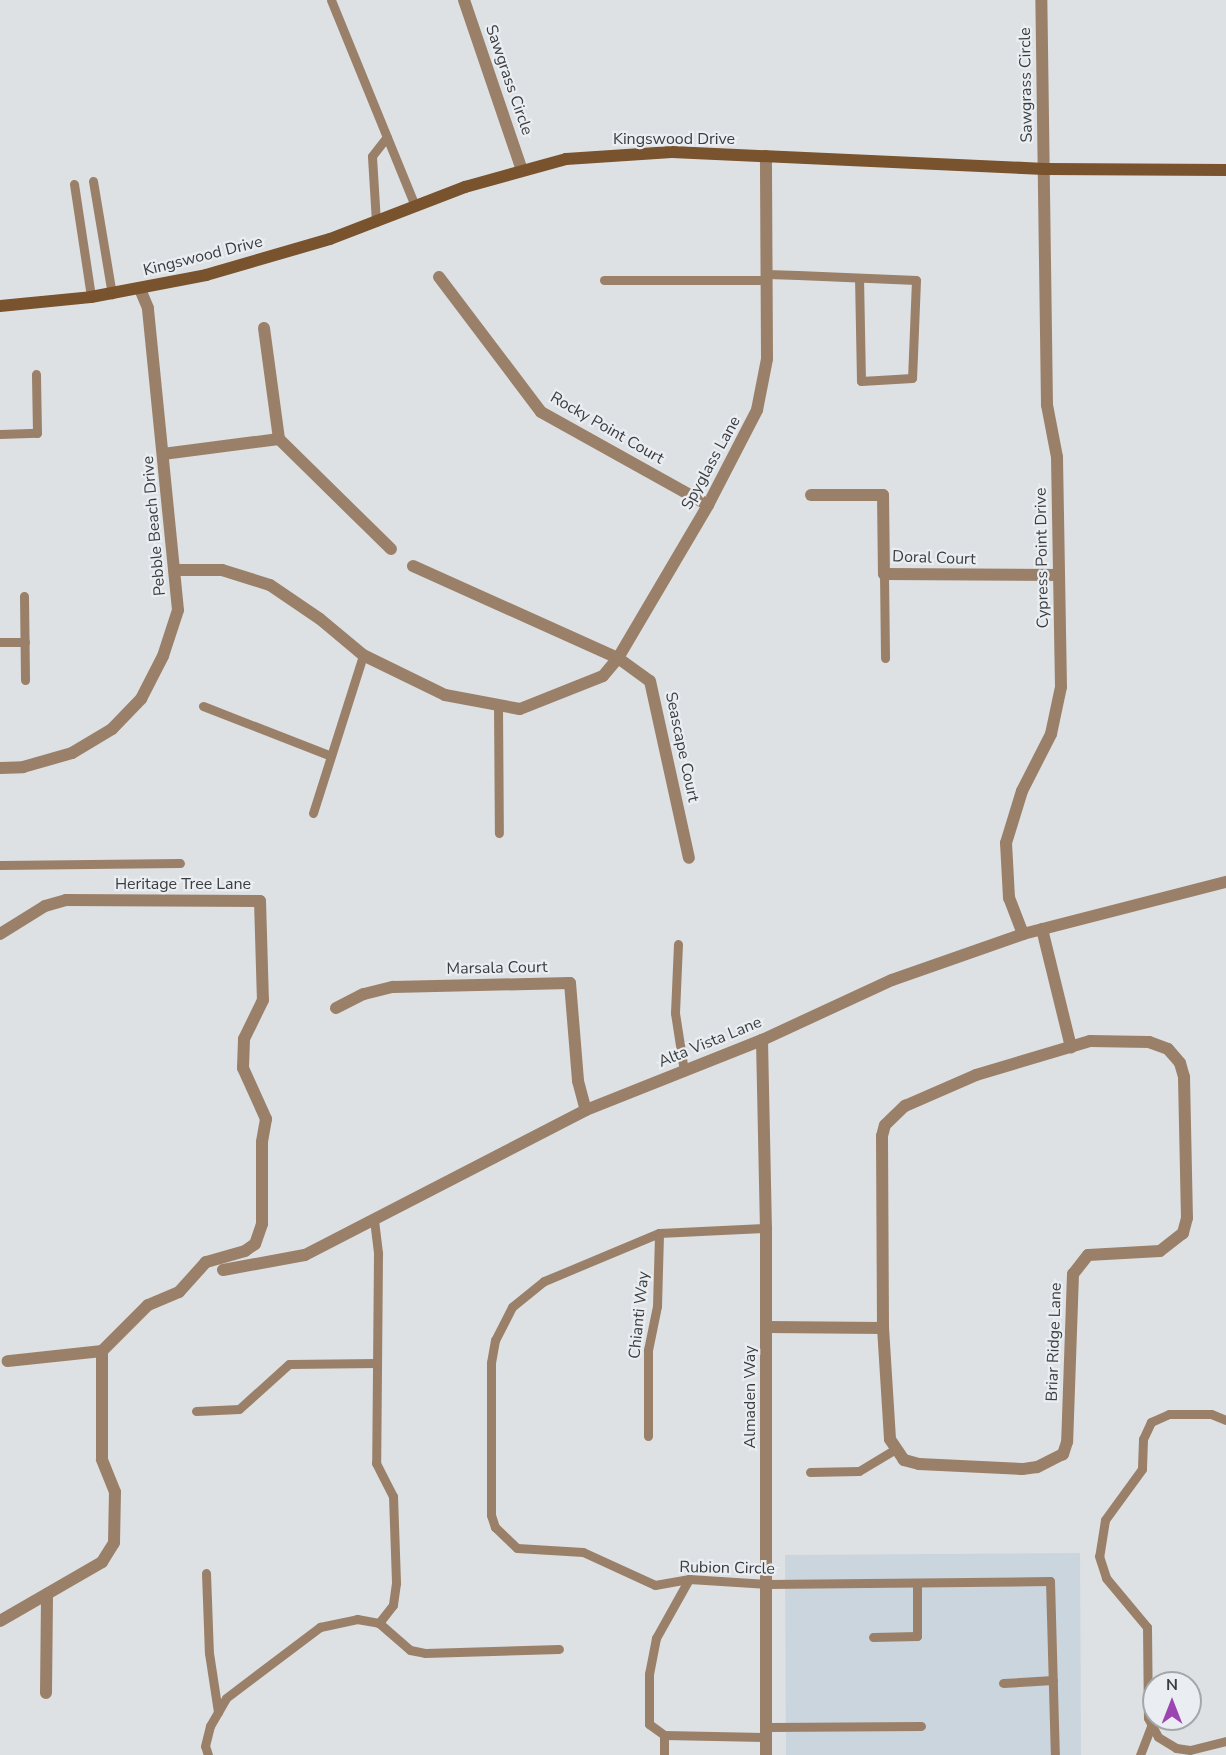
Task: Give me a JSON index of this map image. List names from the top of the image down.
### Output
{
  "streets": {
    "street": [
      "Sawgrass Circle",
      "Kingswood Drive",
      "Rocky Point Court",
      "Spyglass Lane",
      "Pebble Beach Drive",
      "Doral Court",
      "Cypress Point Drive",
      "Seascape Court",
      "Heritage Tree Lane",
      "Marsala Court",
      "Alta Vista Lane",
      "Briar Ridge Lane",
      "Almaden Way"
    ],
    "lane": ["Chianti Way", "Rubion Circle"]
  },
  "crossings": [
    ["Sawgrass Circle", "Kingswood Drive"],
    ["Sawgrass Circle", "Cypress Point Drive"],
    ["Kingswood Drive", "Spyglass Lane"],
    ["Kingswood Drive", "Pebble Beach Drive"],
    ["Kingswood Drive", "Cypress Point Drive"],
    ["Rocky Point Court", "Spyglass Lane"],
    ["Spyglass Lane", "Pebble Beach Drive"],
    ["Spyglass Lane", "Seascape Court"],
    ["Doral Court", "Cypress Point Drive"],
    ["Cypress Point Drive", "Alta Vista Lane"],
    ["Marsala Court", "Alta Vista Lane"],
    ["Alta Vista Lane", "Almaden Way"],
    ["Chianti Way", "Rubion Circle"],
    ["Almaden Way", "Rubion Circle"]
  ],
  "north": "top"
}
